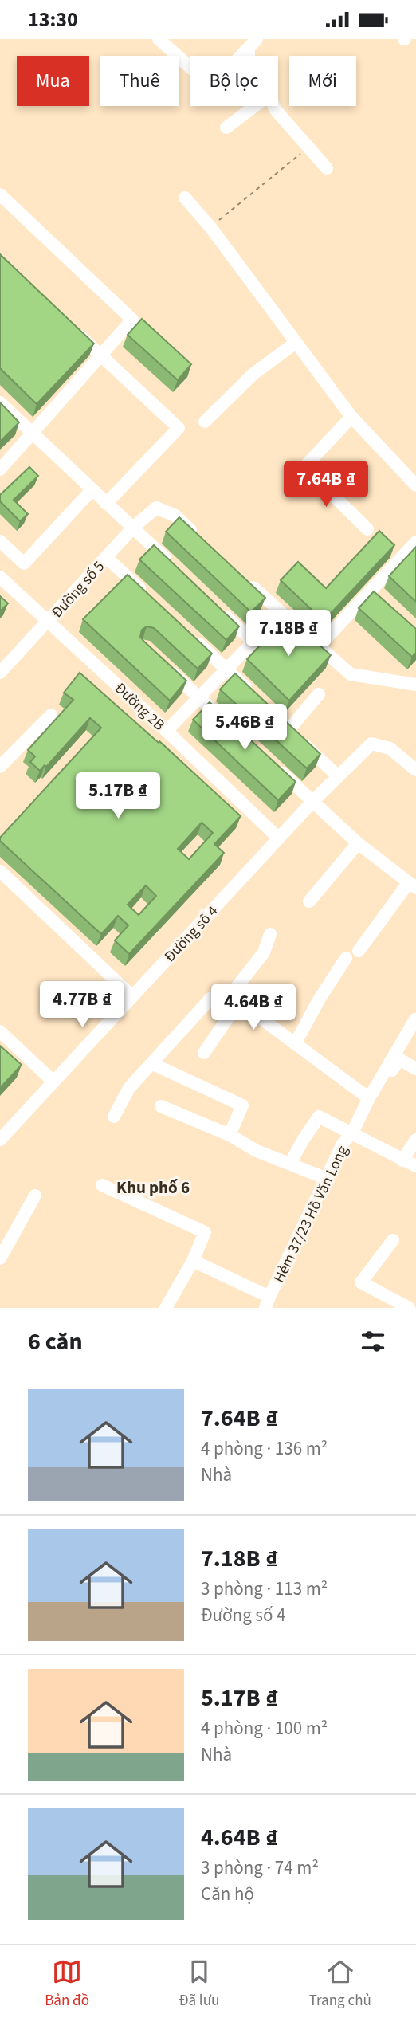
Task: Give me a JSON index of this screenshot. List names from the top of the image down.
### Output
{
  "streets": {
    "street": [
      "Đường số 5",
      "Đường 2B",
      "Đường số 4",
      "Hẻm 37/23 Hồ Văn Long"
    ]
  },
  "crossings": [
    ["Đường số 5", "Đường 2B"],
    ["Đường 2B", "Đường số 4"]
  ],
  "districts": ["Khu phố 6"],
  "page": {
    "status": "13:30",
    "chip": [
      "Mua",
      "Thuê",
      "Bộ lọc",
      "Mới"
    ],
    "price": [
      "7.64B ₫",
      "7.18B ₫",
      "5.46B ₫",
      "5.17B ₫",
      "4.77B ₫",
      "4.64B ₫"
    ],
    "heading": "6 căn",
    "list": [
      {
        "name": "7.64B ₫",
        "note": "4 phòng · 136 m² · Nhà"
      },
      {
        "name": "7.18B ₫",
        "note": "3 phòng · 113 m² · Đường số 4"
      },
      {
        "name": "5.17B ₫",
        "note": "4 phòng · 100 m² · Nhà"
      },
      {
        "name": "4.64B ₫",
        "note": "3 phòng · 74 m² · Căn hộ"
      }
    ],
    "tabs": ["Bản đồ", "Đã lưu", "Trang chủ"]
  }
}
